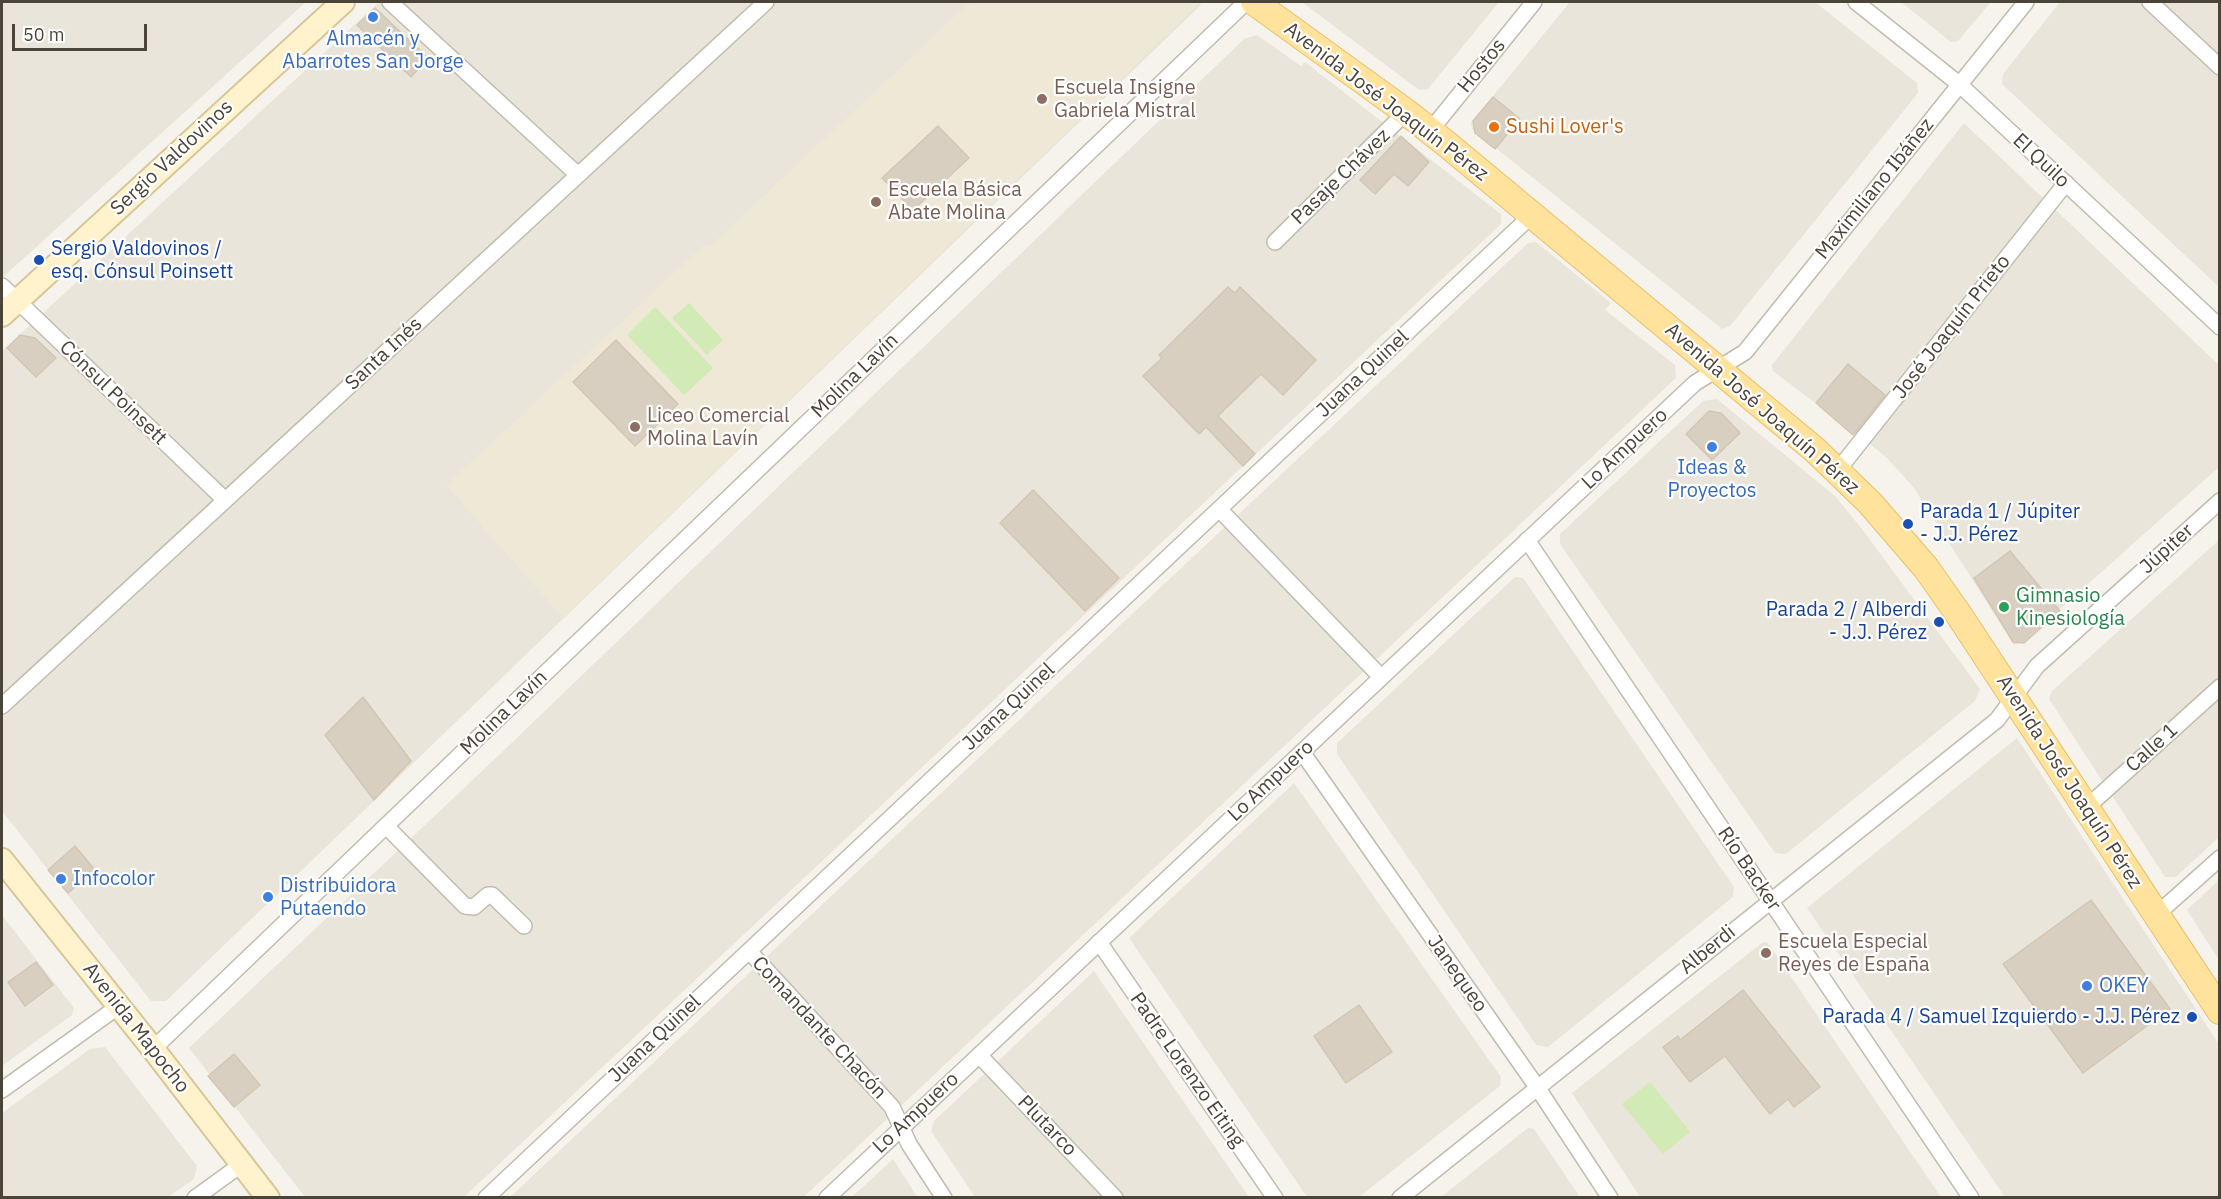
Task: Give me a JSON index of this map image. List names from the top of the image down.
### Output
{
  "streets": {
    "main road": ["Avenida José Joaquín Pérez", "Sergio Valdovinos", "Avenida Mapocho"],
    "street": [
      "Hostos",
      "El Quilo",
      "Pasaje Chávez",
      "Maximiliano Ibáñez",
      "José Joaquín Prieto",
      "Santa Inés",
      "Juana Quinel",
      "Molina Lavín",
      "Cónsul Poinsett",
      "Lo Ampuero",
      "Júpiter",
      "Calle 1",
      "Río Backer",
      "Alberdi",
      "Janequeo",
      "Comandante Chacón",
      "Padre Lorenzo Eiting",
      "Plutarco"
    ]
  },
  "crossings": [
    ["Hostos", "Avenida José Joaquín Pérez"],
    ["Avenida José Joaquín Pérez", "Pasaje Chávez"],
    ["Avenida José Joaquín Pérez", "Maximiliano Ibáñez"],
    ["Avenida José Joaquín Pérez", "José Joaquín Prieto"],
    ["Avenida José Joaquín Pérez", "Juana Quinel"],
    ["Avenida José Joaquín Pérez", "Lo Ampuero"],
    ["Avenida José Joaquín Pérez", "Júpiter"],
    ["Avenida José Joaquín Pérez", "Calle 1"],
    ["Avenida José Joaquín Pérez", "Alberdi"],
    ["Sergio Valdovinos", "Cónsul Poinsett"],
    ["El Quilo", "Maximiliano Ibáñez"],
    ["El Quilo", "José Joaquín Prieto"],
    ["Maximiliano Ibáñez", "Lo Ampuero"],
    ["Santa Inés", "Cónsul Poinsett"],
    ["Juana Quinel", "Comandante Chacón"],
    ["Molina Lavín", "Avenida Mapocho"],
    ["Lo Ampuero", "Río Backer"],
    ["Lo Ampuero", "Janequeo"],
    ["Lo Ampuero", "Comandante Chacón"],
    ["Lo Ampuero", "Padre Lorenzo Eiting"],
    ["Lo Ampuero", "Plutarco"],
    ["Júpiter", "Alberdi"],
    ["Río Backer", "Alberdi"],
    ["Alberdi", "Janequeo"]
  ],
  "places": [
    "Almacén y Abarrotes San Jorge",
    "Escuela Insigne Gabriela Mistral",
    "Sushi Lover's",
    "Escuela Básica Abate Molina",
    "Sergio Valdovinos / esq. Cónsul Poinsett",
    "Liceo Comercial Molina Lavín",
    "Ideas & Proyectos",
    "Parada 1 / Júpiter - J.J. Pérez",
    "Gimnasio Kinesiología",
    "Parada 2 / Alberdi - J.J. Pérez",
    "Infocolor",
    "Distribuidora Putaendo",
    "Escuela Especial Reyes de España",
    "OKEY",
    "Parada 4 / Samuel Izquierdo - J.J. Pérez"
  ],
  "scale_bar": "50 m"
}
